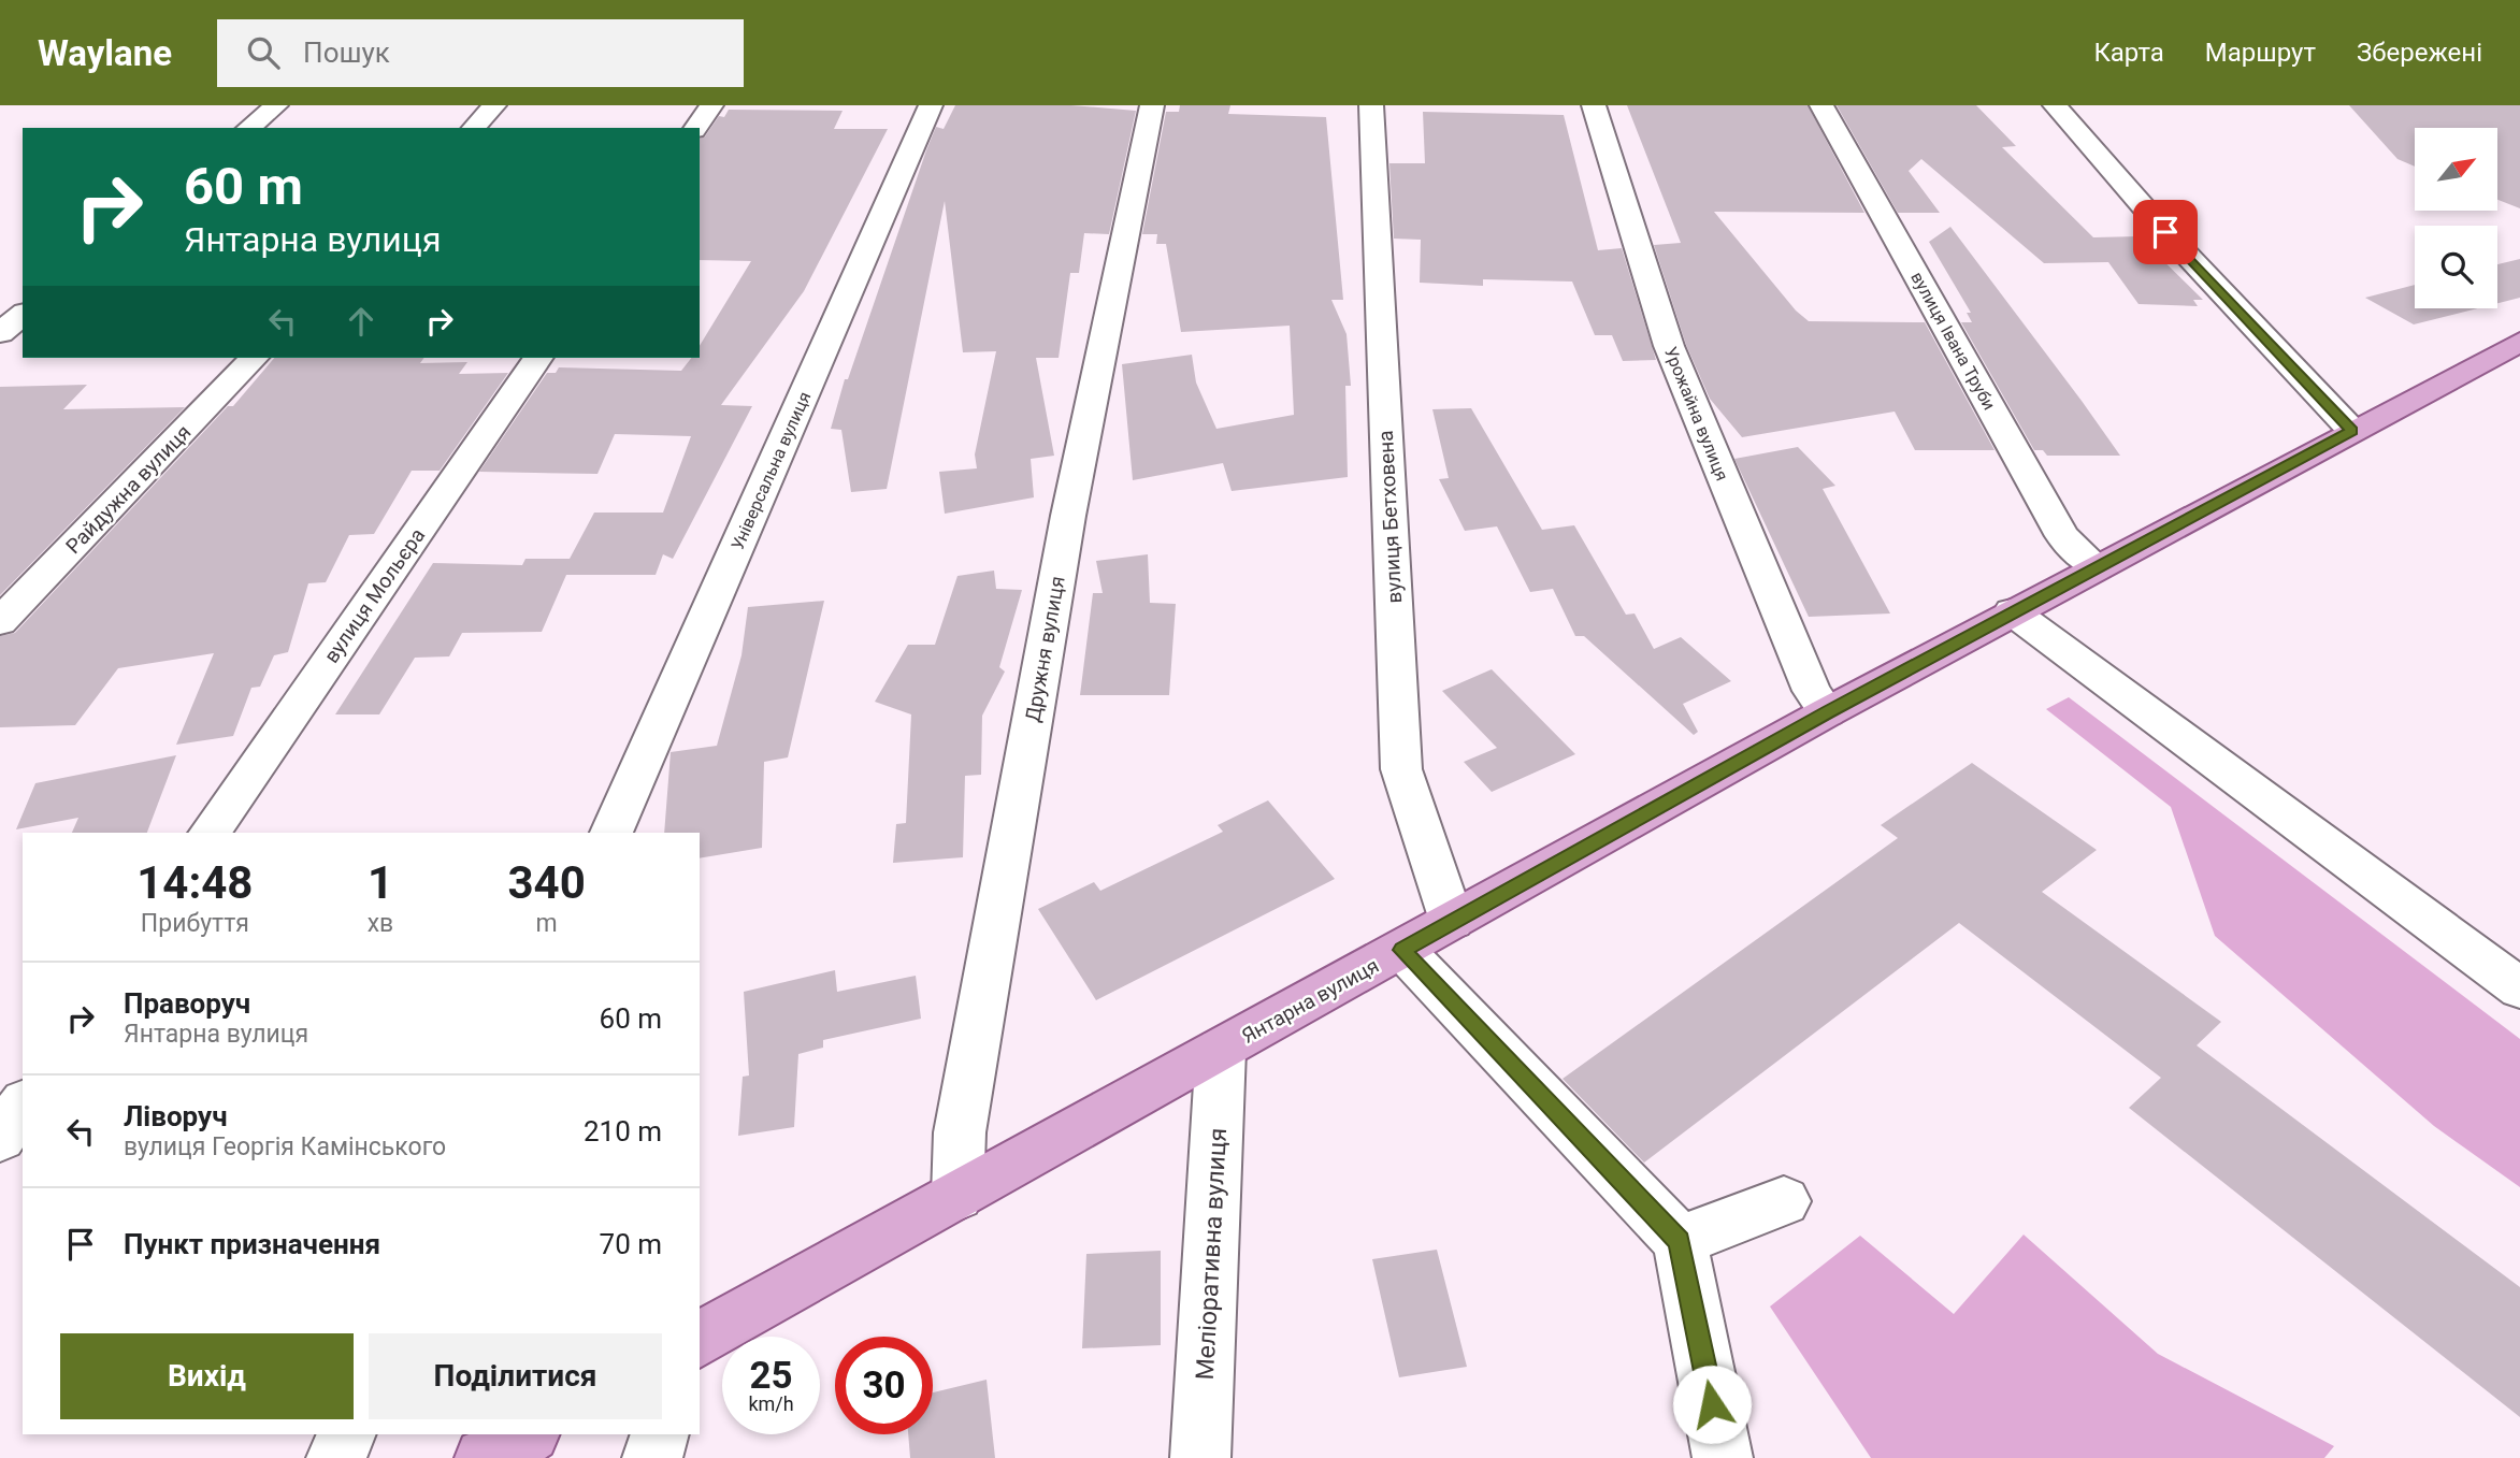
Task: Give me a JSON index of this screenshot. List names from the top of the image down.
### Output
{
  "streets": {
    "main road": ["Янтарна вулиця"],
    "street": [
      "вулиця Івана Труби",
      "Урожайна вулиця",
      "Універсальна вулиця",
      "Райдужна вулиця",
      "вулиця Бетховена",
      "вулиця Мольєра",
      "Дружня вулиця",
      "Меліоративна вулиця"
    ]
  },
  "crossings": [
    ["вулиця Івана Труби", "Янтарна вулиця"],
    ["Урожайна вулиця", "Янтарна вулиця"],
    ["вулиця Бетховена", "Янтарна вулиця"],
    ["Дружня вулиця", "Янтарна вулиця"],
    ["Янтарна вулиця", "Меліоративна вулиця"]
  ],
  "north": "top right",
  "page": {
    "header": "Waylane",
    "search": "Пошук",
    "nav": ["Карта", "Маршрут", "Збережені"],
    "turn": ["60 m", "Янтарна вулиця"],
    "eta": [
      "14:48",
      "Прибуття",
      "1",
      "хв",
      "340",
      "m"
    ],
    "list": [
      {
        "name": "Праворуч",
        "note": "Янтарна вулиця",
        "value": "60 m"
      },
      {
        "name": "Ліворуч",
        "note": "вулиця Георгія Камінського",
        "value": "210 m"
      },
      {
        "name": "Пункт призначення",
        "value": "70 m"
      }
    ],
    "buttons": ["Вихід", "Поділитися"],
    "speed": "25 km/h",
    "limit": "30"
  }
}
